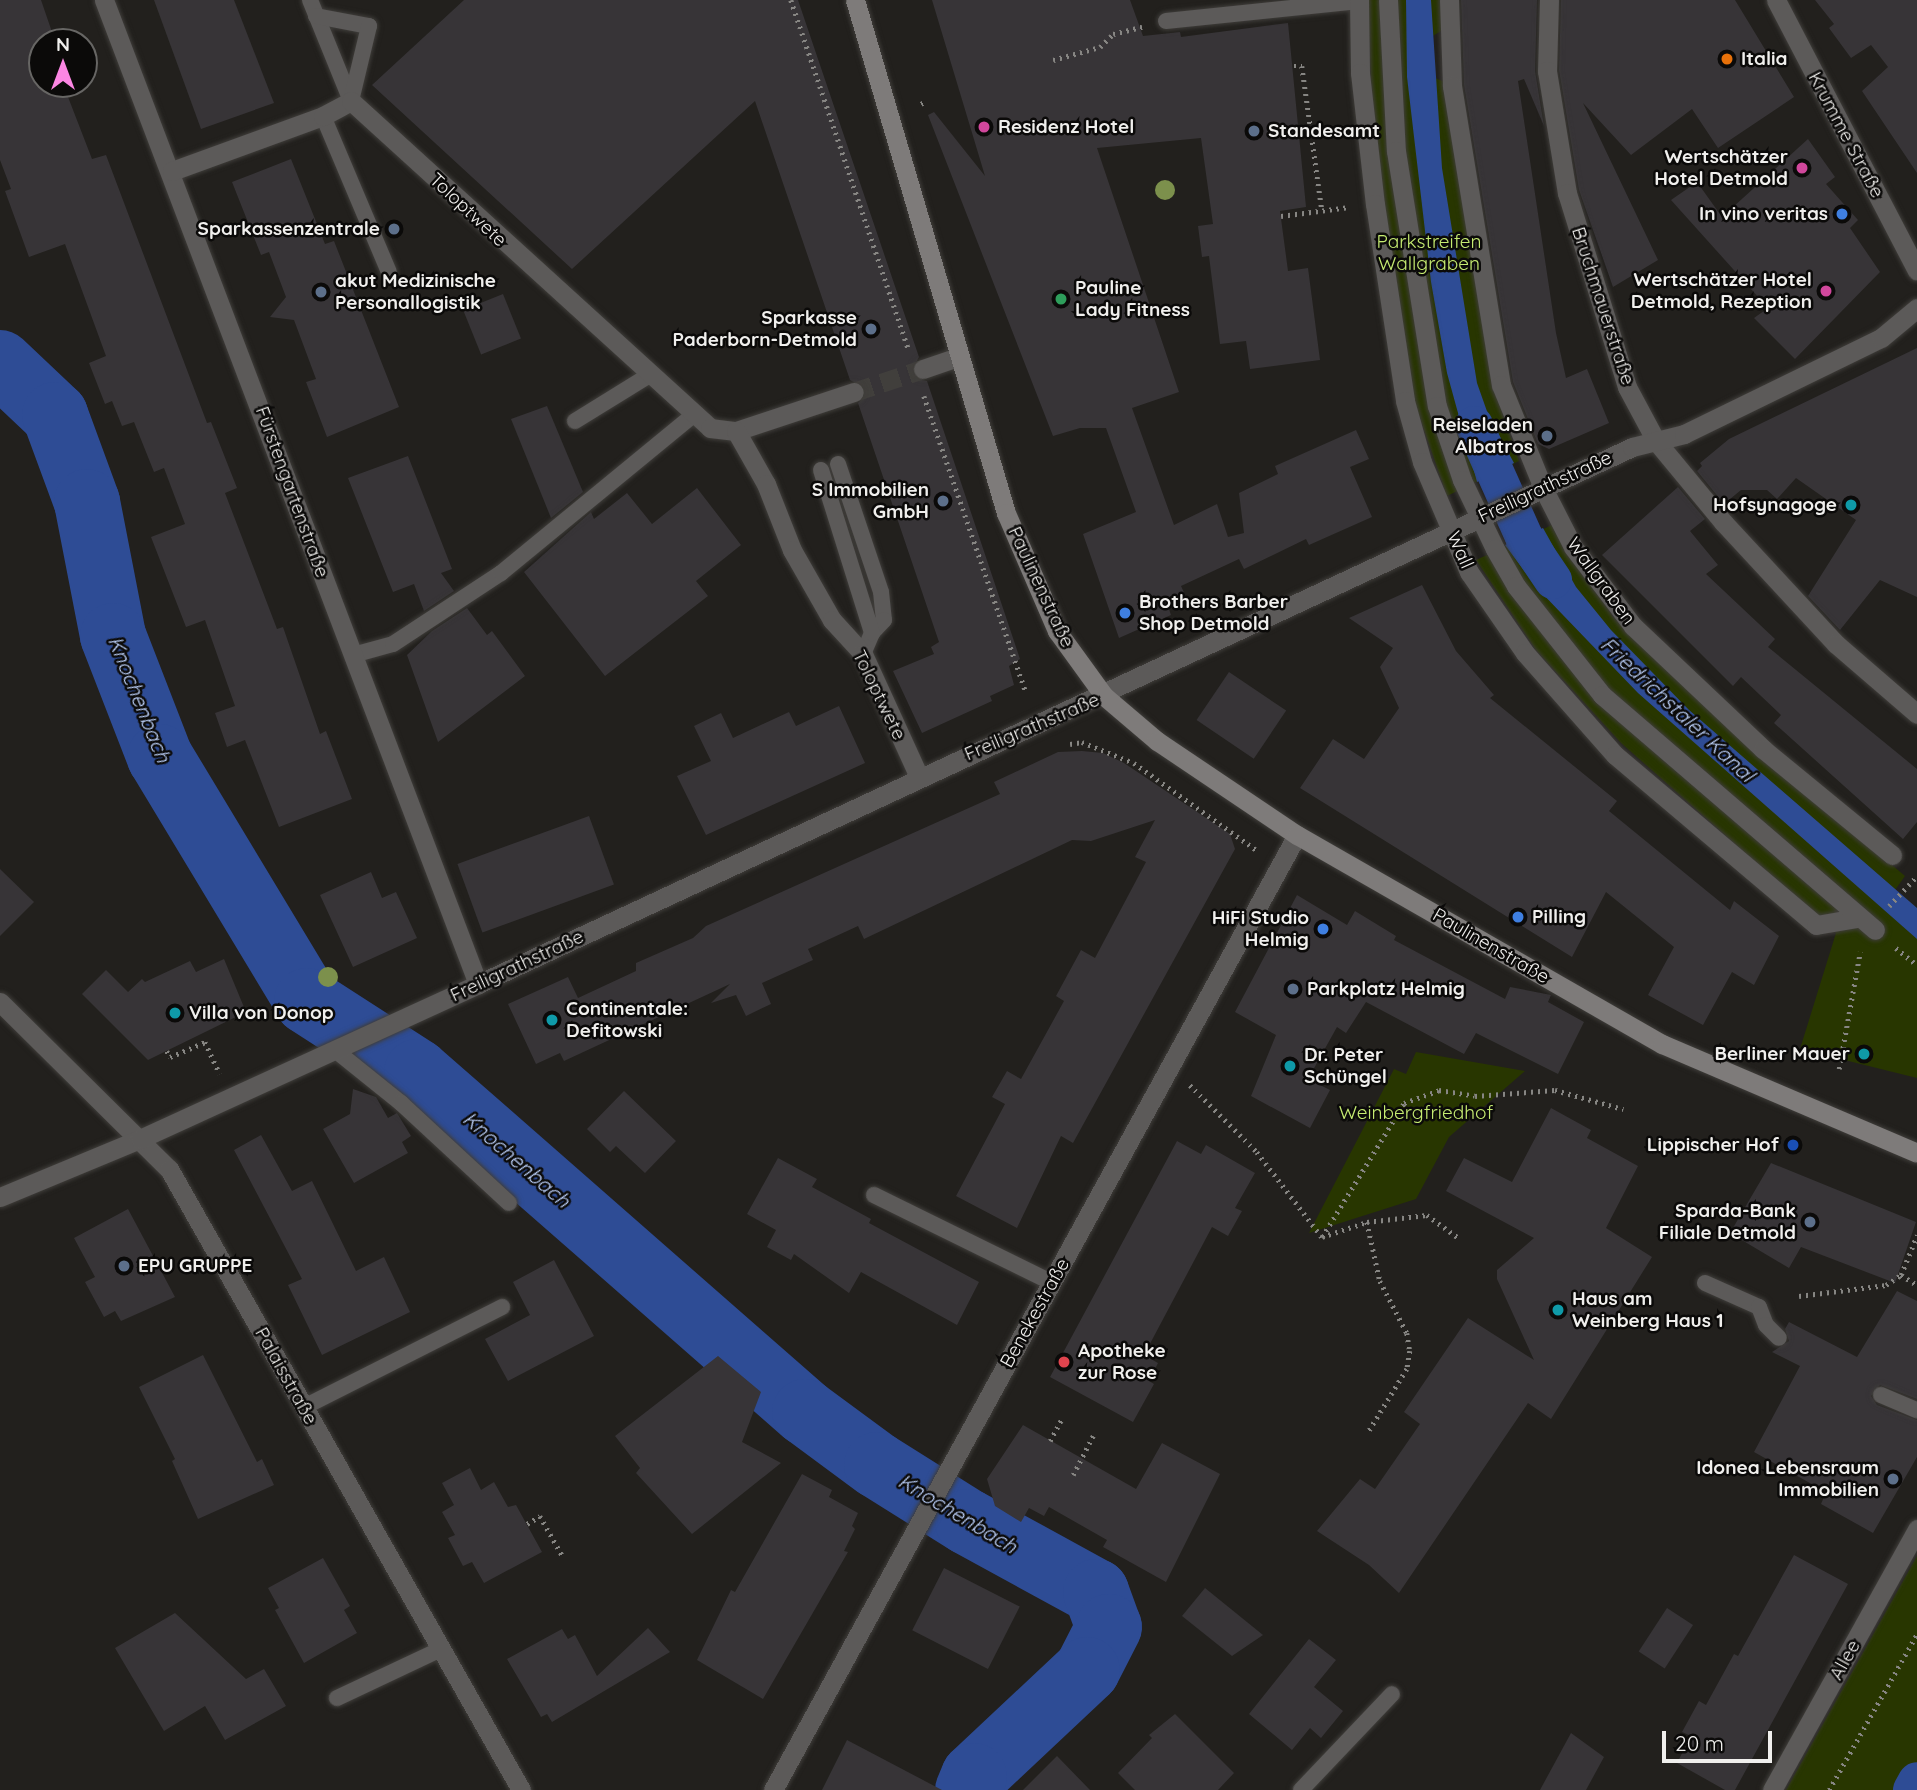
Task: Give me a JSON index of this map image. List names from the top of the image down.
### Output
{
  "streets": {
    "main road": ["Paulinenstraße"],
    "street": [
      "Krumme Straße",
      "Toloptwete",
      "Bruchmauerstraße",
      "Freiligrathstraße",
      "Fürstengartenstraße",
      "Wall",
      "Wallgraben",
      "Benekestraße",
      "Palaisstraße",
      "Allee"
    ]
  },
  "crossings": [
    ["Toloptwete", "Freiligrathstraße"],
    ["Bruchmauerstraße", "Freiligrathstraße"],
    ["Freiligrathstraße", "Fürstengartenstraße"],
    ["Freiligrathstraße", "Wall"],
    ["Freiligrathstraße", "Wallgraben"],
    ["Freiligrathstraße", "Paulinenstraße"],
    ["Freiligrathstraße", "Palaisstraße"],
    ["Paulinenstraße", "Benekestraße"]
  ],
  "water": ["Knochenbach", "Friedrichstaler Kanal"],
  "parks": ["Parkstreifen Wallgraben", "Weinbergfriedhof"],
  "places": [
    "Italia",
    "Residenz Hotel",
    "Standesamt",
    "Wertschätzer Hotel Detmold",
    "In vino veritas",
    "Sparkassenzentrale",
    "Wertschätzer Hotel Detmold, Rezeption",
    "akut Medizinische Personallogistik",
    "Pauline Lady Fitness",
    "Sparkasse Paderborn-Detmold",
    "Reiseladen Albatros",
    "S Immobilien GmbH",
    "Hofsynagoge",
    "Brothers Barber Shop Detmold",
    "Pilling",
    "HiFi Studio Helmig",
    "Parkplatz Helmig",
    "Villa von Donop",
    "Continentale: Defitowski",
    "Berliner Mauer",
    "Dr. Peter Schüngel",
    "Lippischer Hof",
    "Sparda-Bank Filiale Detmold",
    "EPU GRUPPE",
    "Haus am Weinberg Haus 1",
    "Apotheke zur Rose",
    "Idonea Lebensraum Immobilien"
  ],
  "scale_bar": "20 m",
  "north": "top"
}
